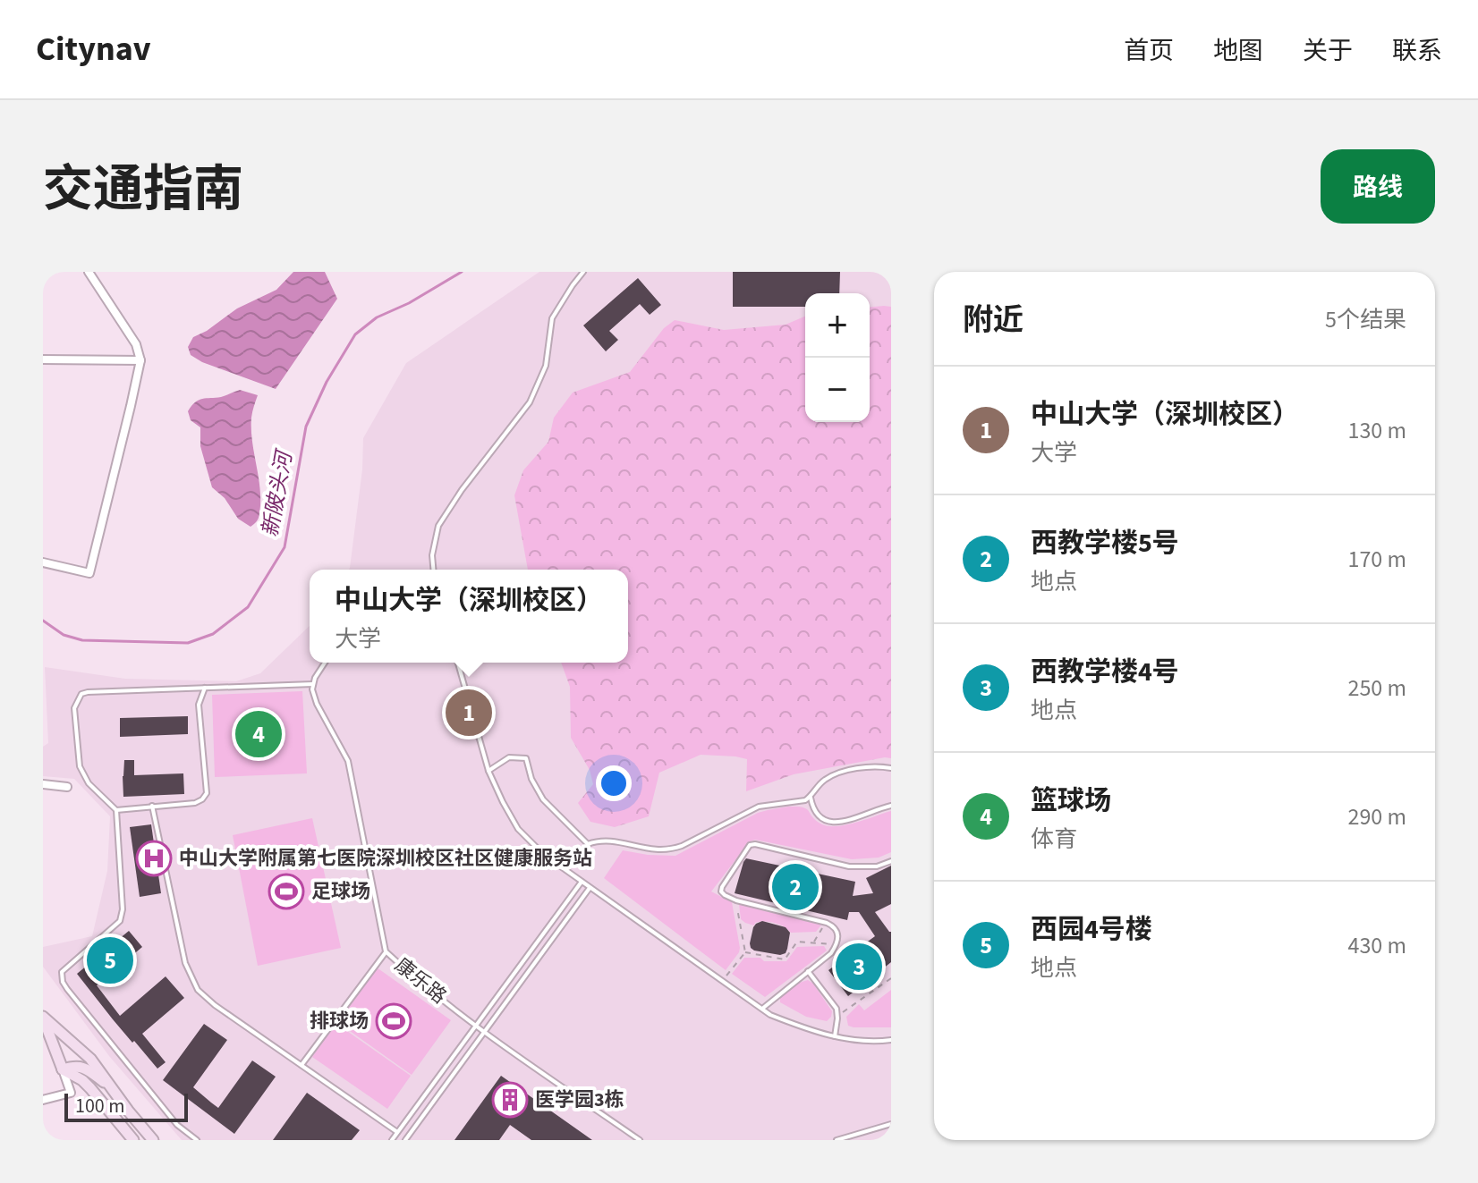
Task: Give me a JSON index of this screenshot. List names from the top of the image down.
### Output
{
  "streets": {
    "lane": ["康乐路"]
  },
  "water": ["新陂头河"],
  "places": {
    "hospital": ["中山大学附属第七医院深圳校区社区健康服务站"],
    "sports": ["足球场", "排球场"],
    "building": ["医学园3栋"]
  },
  "scale_bar": "100 m",
  "page": {
    "header": "Citynav",
    "nav": [
      "首页",
      "地图",
      "关于",
      "联系"
    ],
    "title": "交通指南",
    "buttons": "路线",
    "heading": ["附近", "5个结果"],
    "map_buttons": ["+", "−"],
    "list": [
      {
        "mark": "1",
        "name": "中山大学（深圳校区）",
        "note": "大学",
        "value": "130 m"
      },
      {
        "mark": "2",
        "name": "西教学楼5号",
        "note": "地点",
        "value": "170 m"
      },
      {
        "mark": "3",
        "name": "西教学楼4号",
        "note": "地点",
        "value": "250 m"
      },
      {
        "mark": "4",
        "name": "篮球场",
        "note": "体育",
        "value": "290 m"
      },
      {
        "mark": "5",
        "name": "西园4号楼",
        "note": "地点",
        "value": "430 m"
      }
    ],
    "popup": ["中山大学（深圳校区）", "大学"],
    "pins": [
      "1",
      "4",
      "2",
      "5",
      "3"
    ],
    "scale": "100 m"
  }
}
